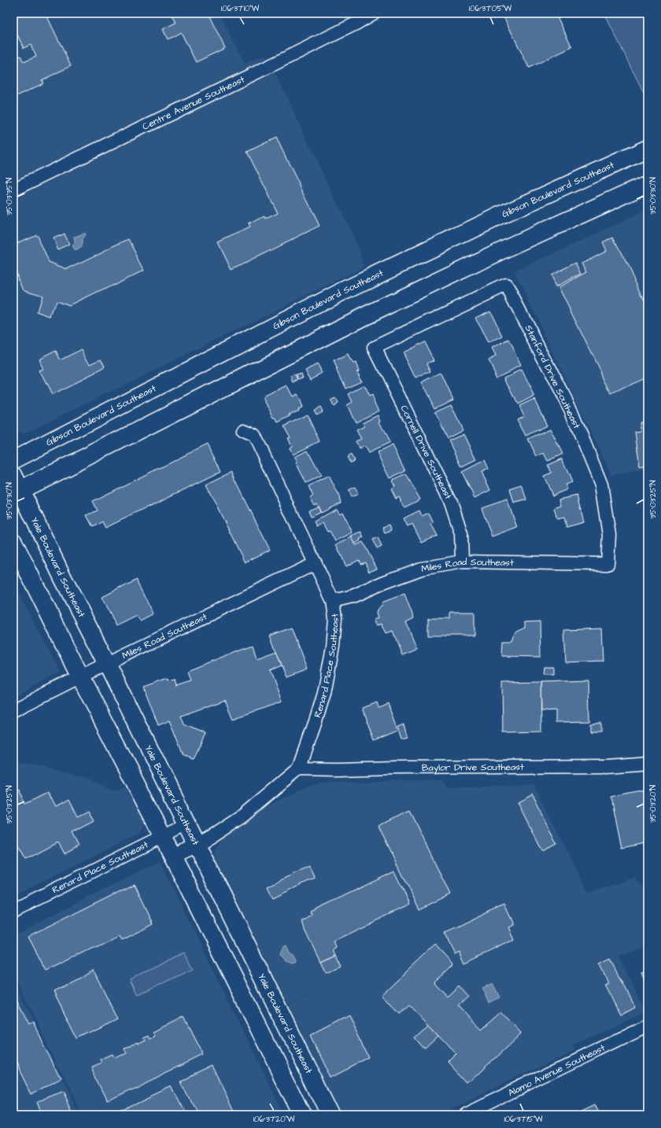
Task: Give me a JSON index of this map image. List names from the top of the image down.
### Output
{
  "streets": {
    "main road": ["Gibson Boulevard Southeast", "Yale Boulevard Southeast"],
    "street": [
      "Centre Avenue Southeast",
      "Stanford Drive Southeast",
      "Cornell Drive Southeast",
      "Miles Road Southeast",
      "Renard Place Southeast",
      "Baylor Drive Southeast",
      "Alamo Avenue Southeast"
    ]
  },
  "crossings": [
    ["Stanford Drive Southeast", "Cornell Drive Southeast"],
    ["Stanford Drive Southeast", "Miles Road Southeast"],
    ["Cornell Drive Southeast", "Miles Road Southeast"],
    ["Yale Boulevard Southeast", "Miles Road Southeast"],
    ["Yale Boulevard Southeast", "Renard Place Southeast"],
    ["Miles Road Southeast", "Renard Place Southeast"],
    ["Renard Place Southeast", "Baylor Drive Southeast"]
  ],
  "coordinates": [
    "106°37'10\"W",
    "106°37'05\"W",
    "35°03'30\"N",
    "35°03'35\"N",
    "35°03'25\"N",
    "35°03'20\"N",
    "106°37'20\"W",
    "106°37'15\"W"
  ]
}
